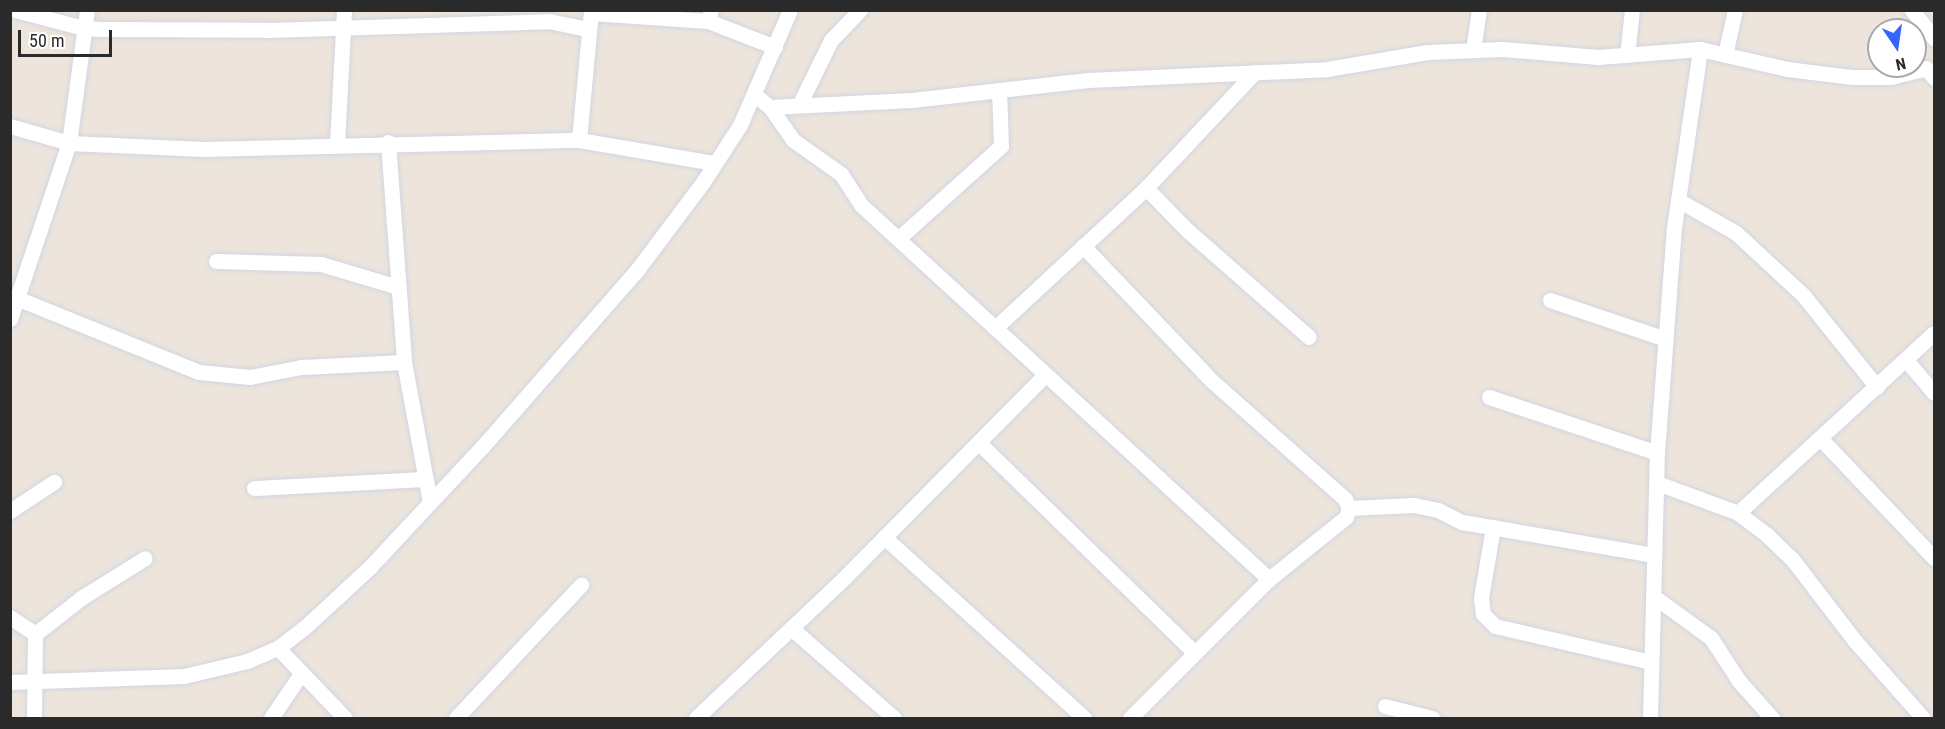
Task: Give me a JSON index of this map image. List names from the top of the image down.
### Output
{
  "scale_bar": "50 m",
  "north": "bottom"
}
